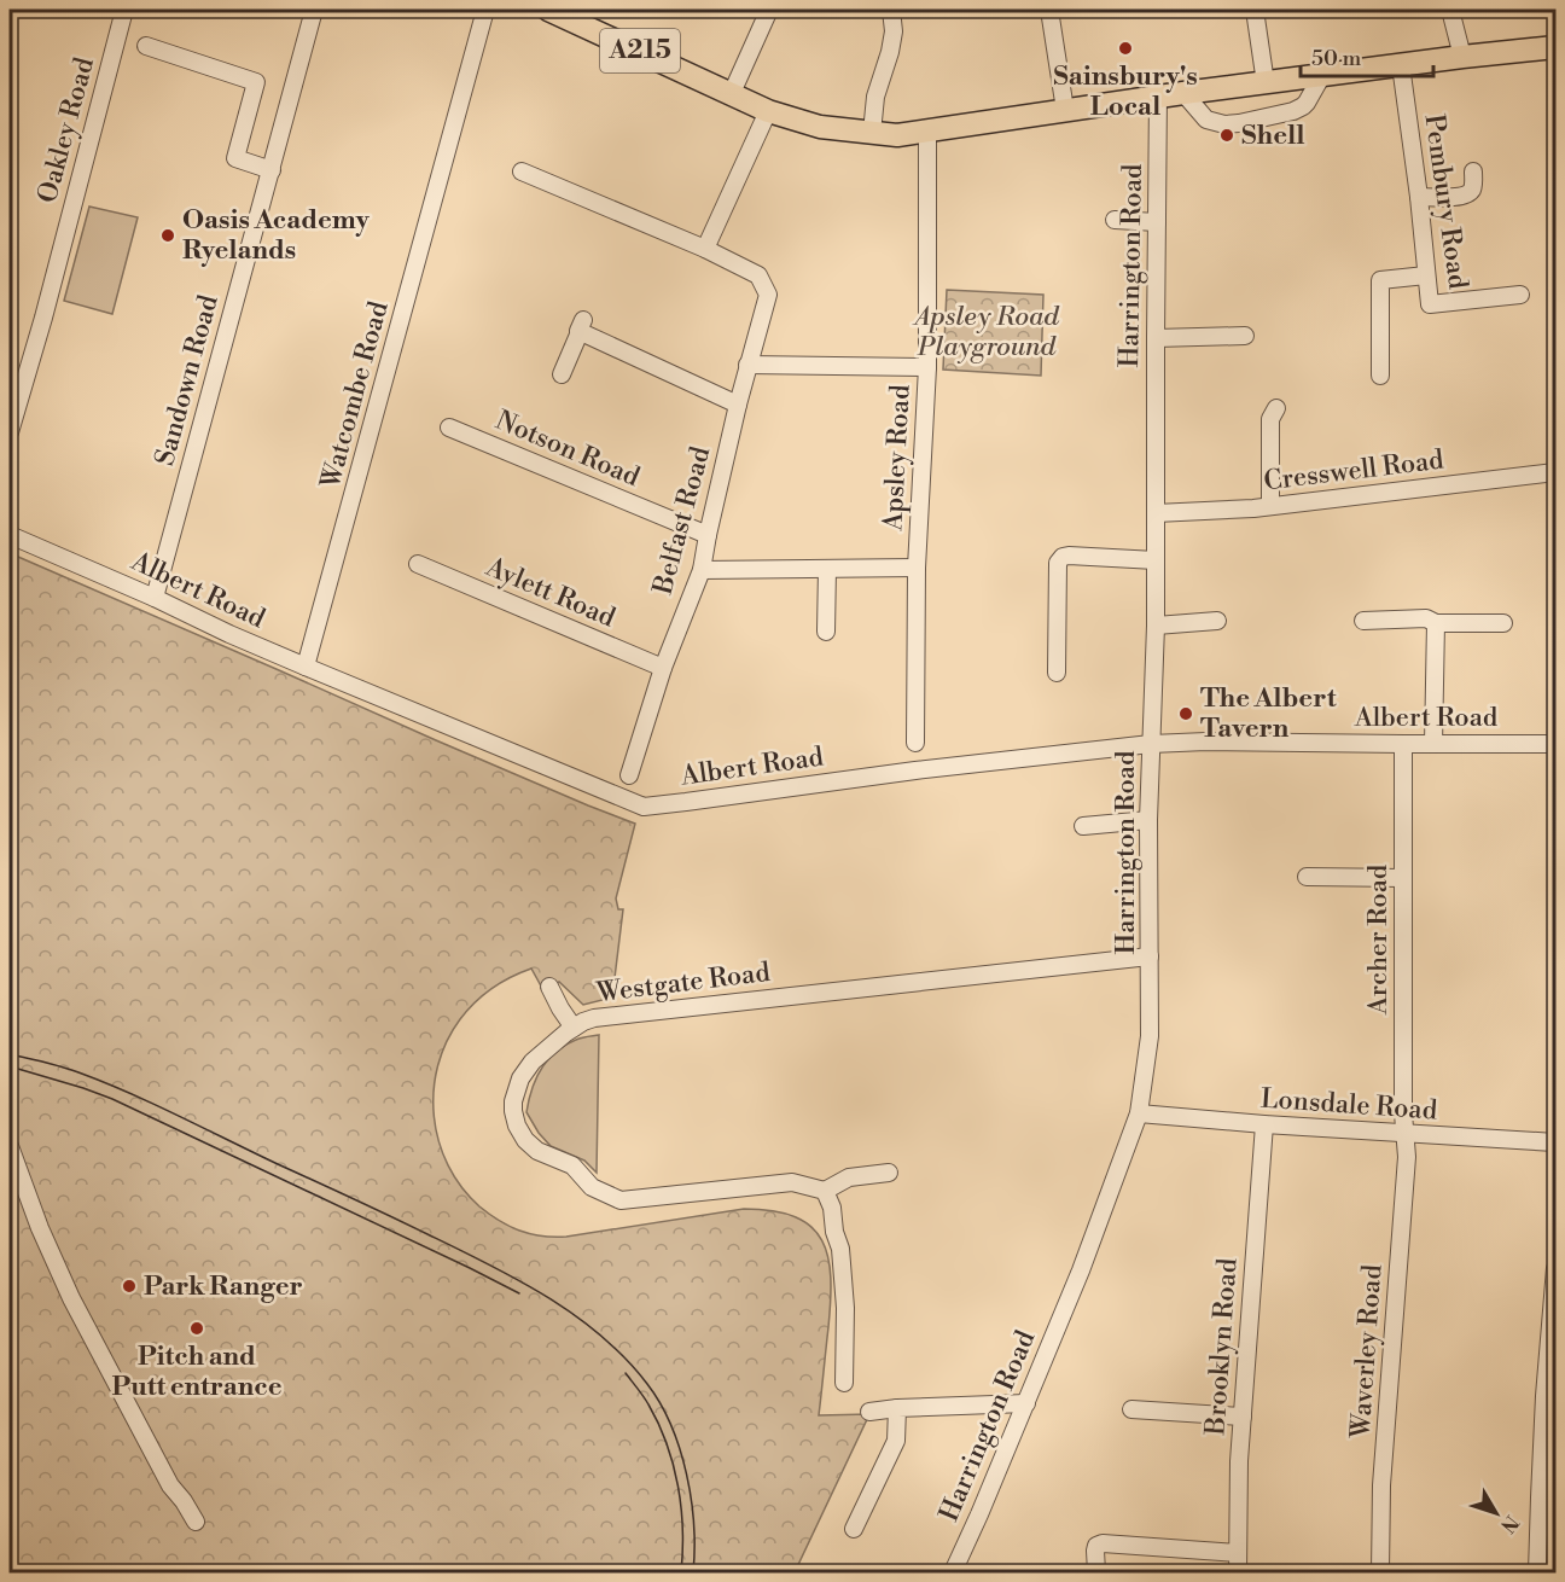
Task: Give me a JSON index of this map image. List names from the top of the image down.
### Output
{
  "streets": {
    "main road": ["A215"],
    "street": [
      "Oakley Road",
      "Pembury Road",
      "Harrington Road",
      "Sandown Road",
      "Watcombe Road",
      "Notson Road",
      "Apsley Road",
      "Cresswell Road",
      "Belfast Road",
      "Albert Road",
      "Aylett Road",
      "Archer Road",
      "Westgate Road",
      "Lonsdale Road",
      "Brooklyn Road",
      "Waverley Road"
    ]
  },
  "crossings": [
    ["A215", "Pembury Road"],
    ["A215", "Harrington Road"],
    ["A215", "Apsley Road"],
    ["Harrington Road", "Cresswell Road"],
    ["Harrington Road", "Albert Road"],
    ["Harrington Road", "Westgate Road"],
    ["Harrington Road", "Lonsdale Road"],
    ["Sandown Road", "Albert Road"],
    ["Watcombe Road", "Albert Road"],
    ["Notson Road", "Belfast Road"],
    ["Belfast Road", "Aylett Road"],
    ["Albert Road", "Archer Road"],
    ["Archer Road", "Lonsdale Road"],
    ["Archer Road", "Waverley Road"],
    ["Lonsdale Road", "Brooklyn Road"],
    ["Lonsdale Road", "Waverley Road"]
  ],
  "parks": ["Apsley Road Playground"],
  "places": [
    "Sainsbury's Local",
    "Shell",
    "Oasis Academy Ryelands",
    "The Albert Tavern",
    "Park Ranger",
    "Pitch and Putt entrance"
  ],
  "scale_bar": "50 m",
  "north": "bottom right"
}
